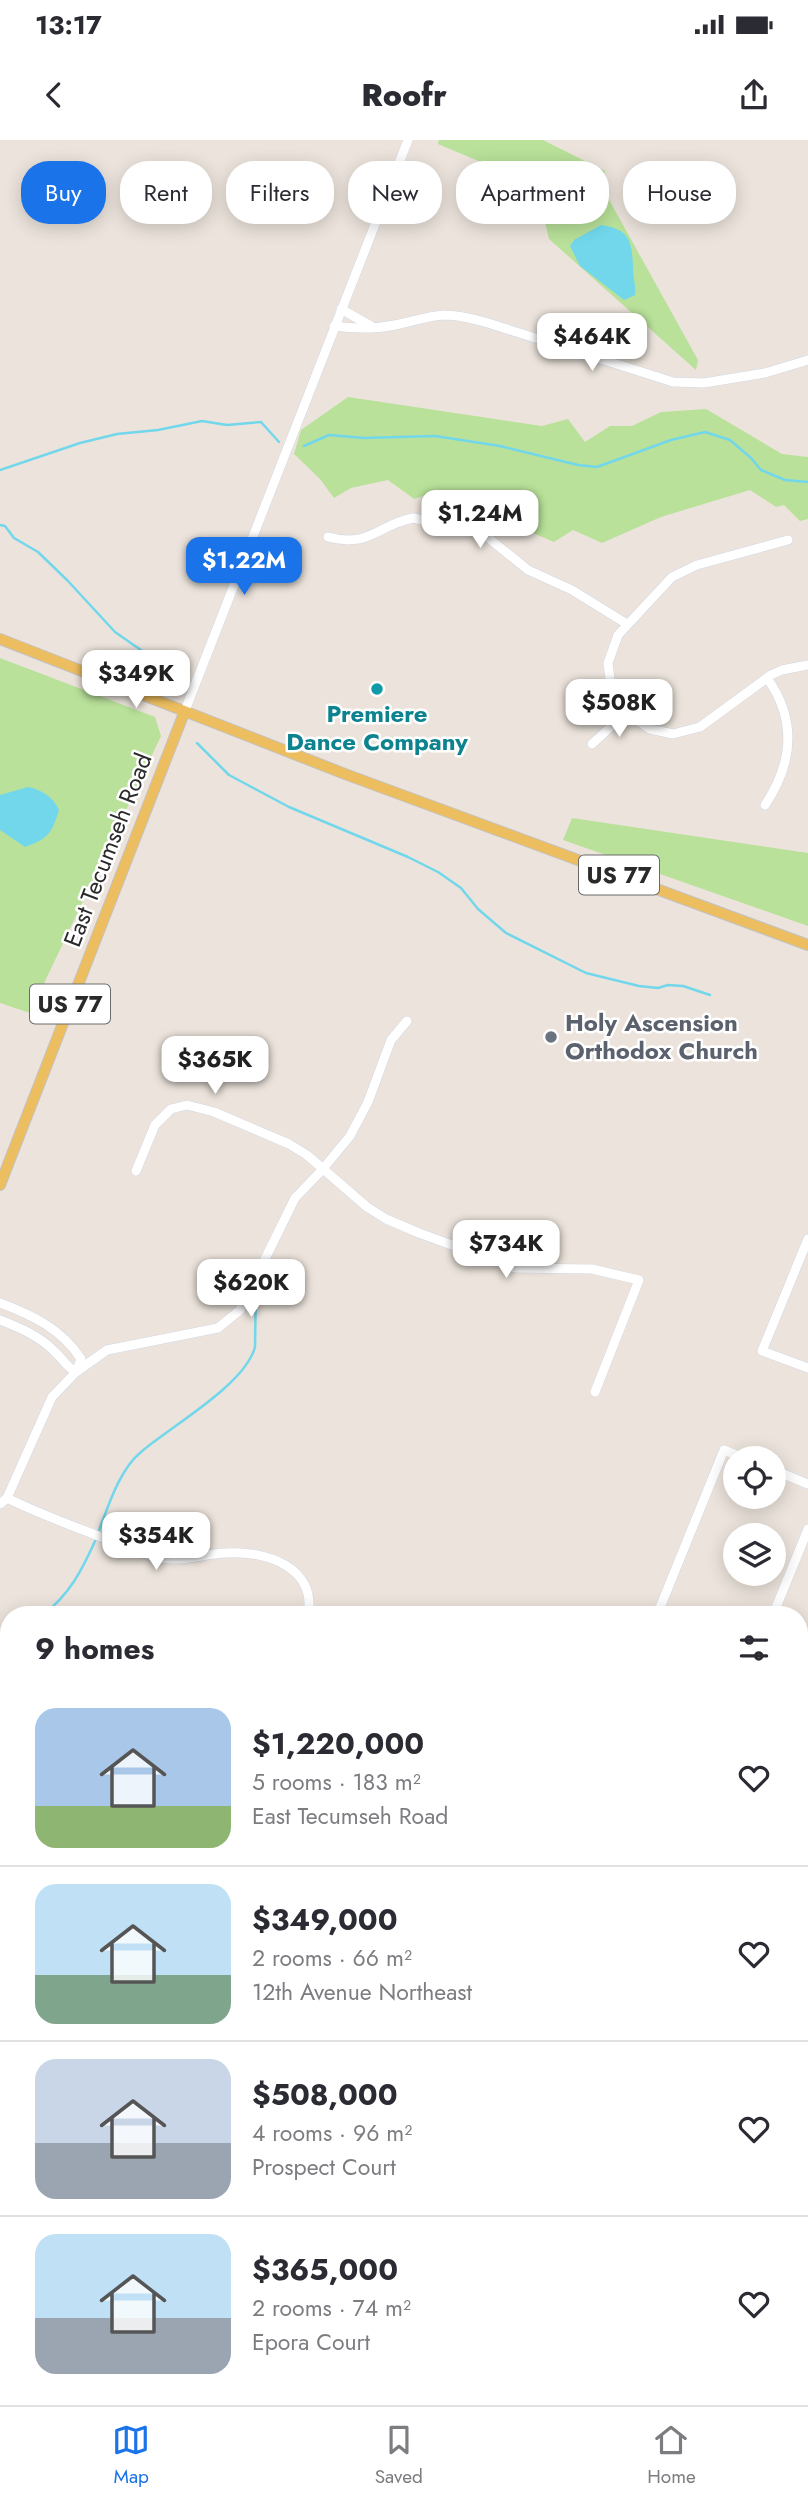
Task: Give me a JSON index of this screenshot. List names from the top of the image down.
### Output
{
  "streets": {
    "main road": ["East Tecumseh Road", "US 77"]
  },
  "crossings": [
    ["East Tecumseh Road", "US 77"]
  ],
  "places": ["Premiere Dance Company", "Holy Ascension Orthodox Church"],
  "page": {
    "status": "13:17",
    "header": "Roofr",
    "chip": [
      "Buy",
      "Rent",
      "Filters",
      "New",
      "Apartment",
      "House"
    ],
    "price": [
      "$464K",
      "$1.24M",
      "$1.22M",
      "$349K",
      "$508K",
      "$365K",
      "$734K",
      "$620K",
      "$354K"
    ],
    "heading": "9 homes",
    "list": [
      {
        "name": "$1,220,000",
        "note": "5 rooms · 183 m² · East Tecumseh Road"
      },
      {
        "name": "$349,000",
        "note": "2 rooms · 66 m² · 12th Avenue Northeast"
      },
      {
        "name": "$508,000",
        "note": "4 rooms · 96 m² · Prospect Court"
      },
      {
        "name": "$365,000",
        "note": "2 rooms · 74 m² · Epora Court"
      }
    ],
    "tabs": ["Map", "Saved", "Home"]
  }
}
